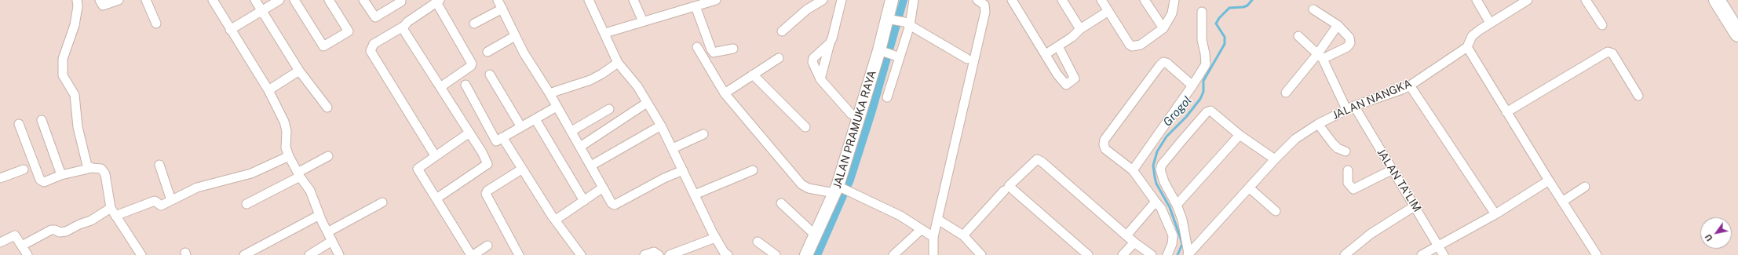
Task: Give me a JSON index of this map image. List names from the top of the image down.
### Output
{
  "streets": {
    "street": ["JALAN NANGKA", "JALAN PRAMUKA RAYA", "JALAN TA'LIM"]
  },
  "crossings": [
    ["JALAN NANGKA", "JALAN TA'LIM"]
  ],
  "water": ["Grogol"],
  "north": "bottom left"
}
